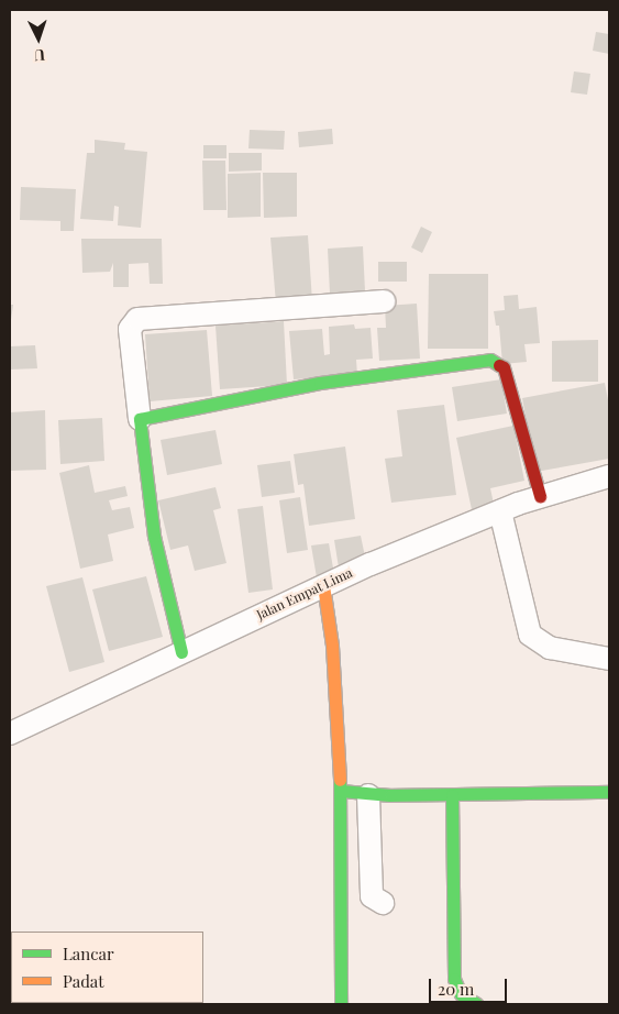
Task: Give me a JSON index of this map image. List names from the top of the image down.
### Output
{
  "streets": {
    "street": ["Jalan Empat Lima"]
  },
  "legend": ["Lancar", "Padat"],
  "scale_bar": "20 m",
  "north": "bottom"
}
